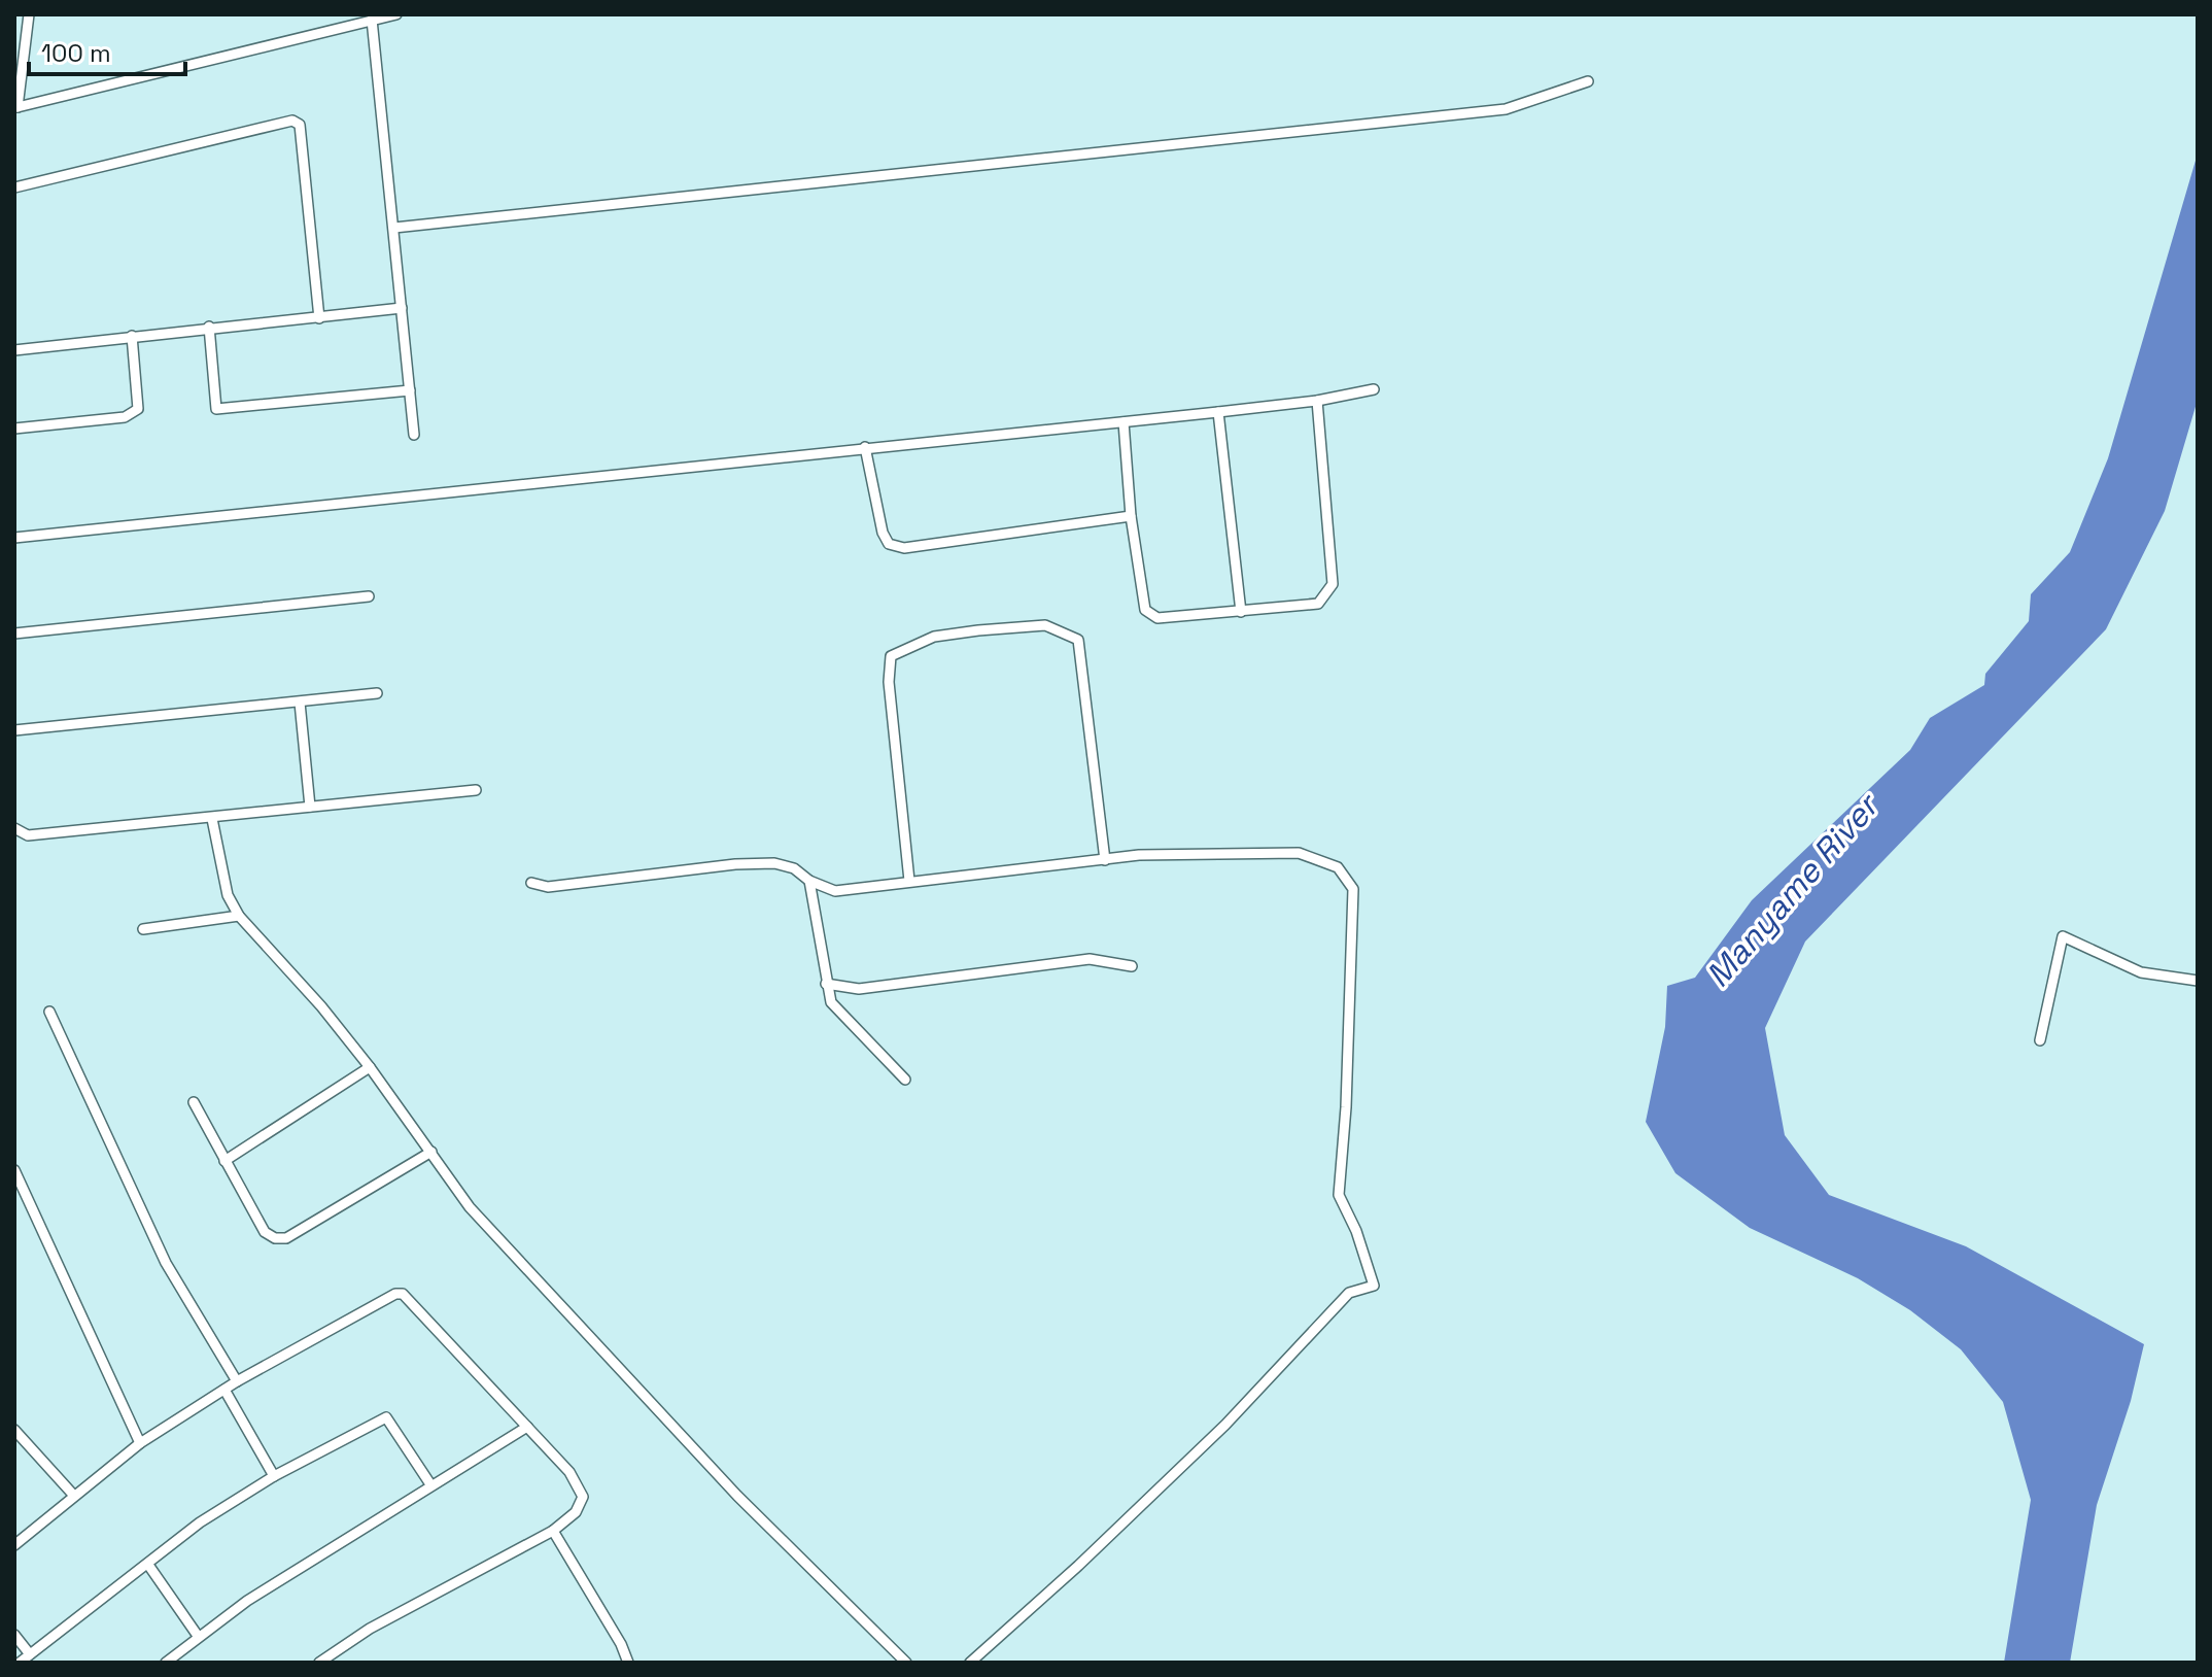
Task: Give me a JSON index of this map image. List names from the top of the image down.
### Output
{
  "water": ["Manyame River"],
  "scale_bar": "100 m"
}
